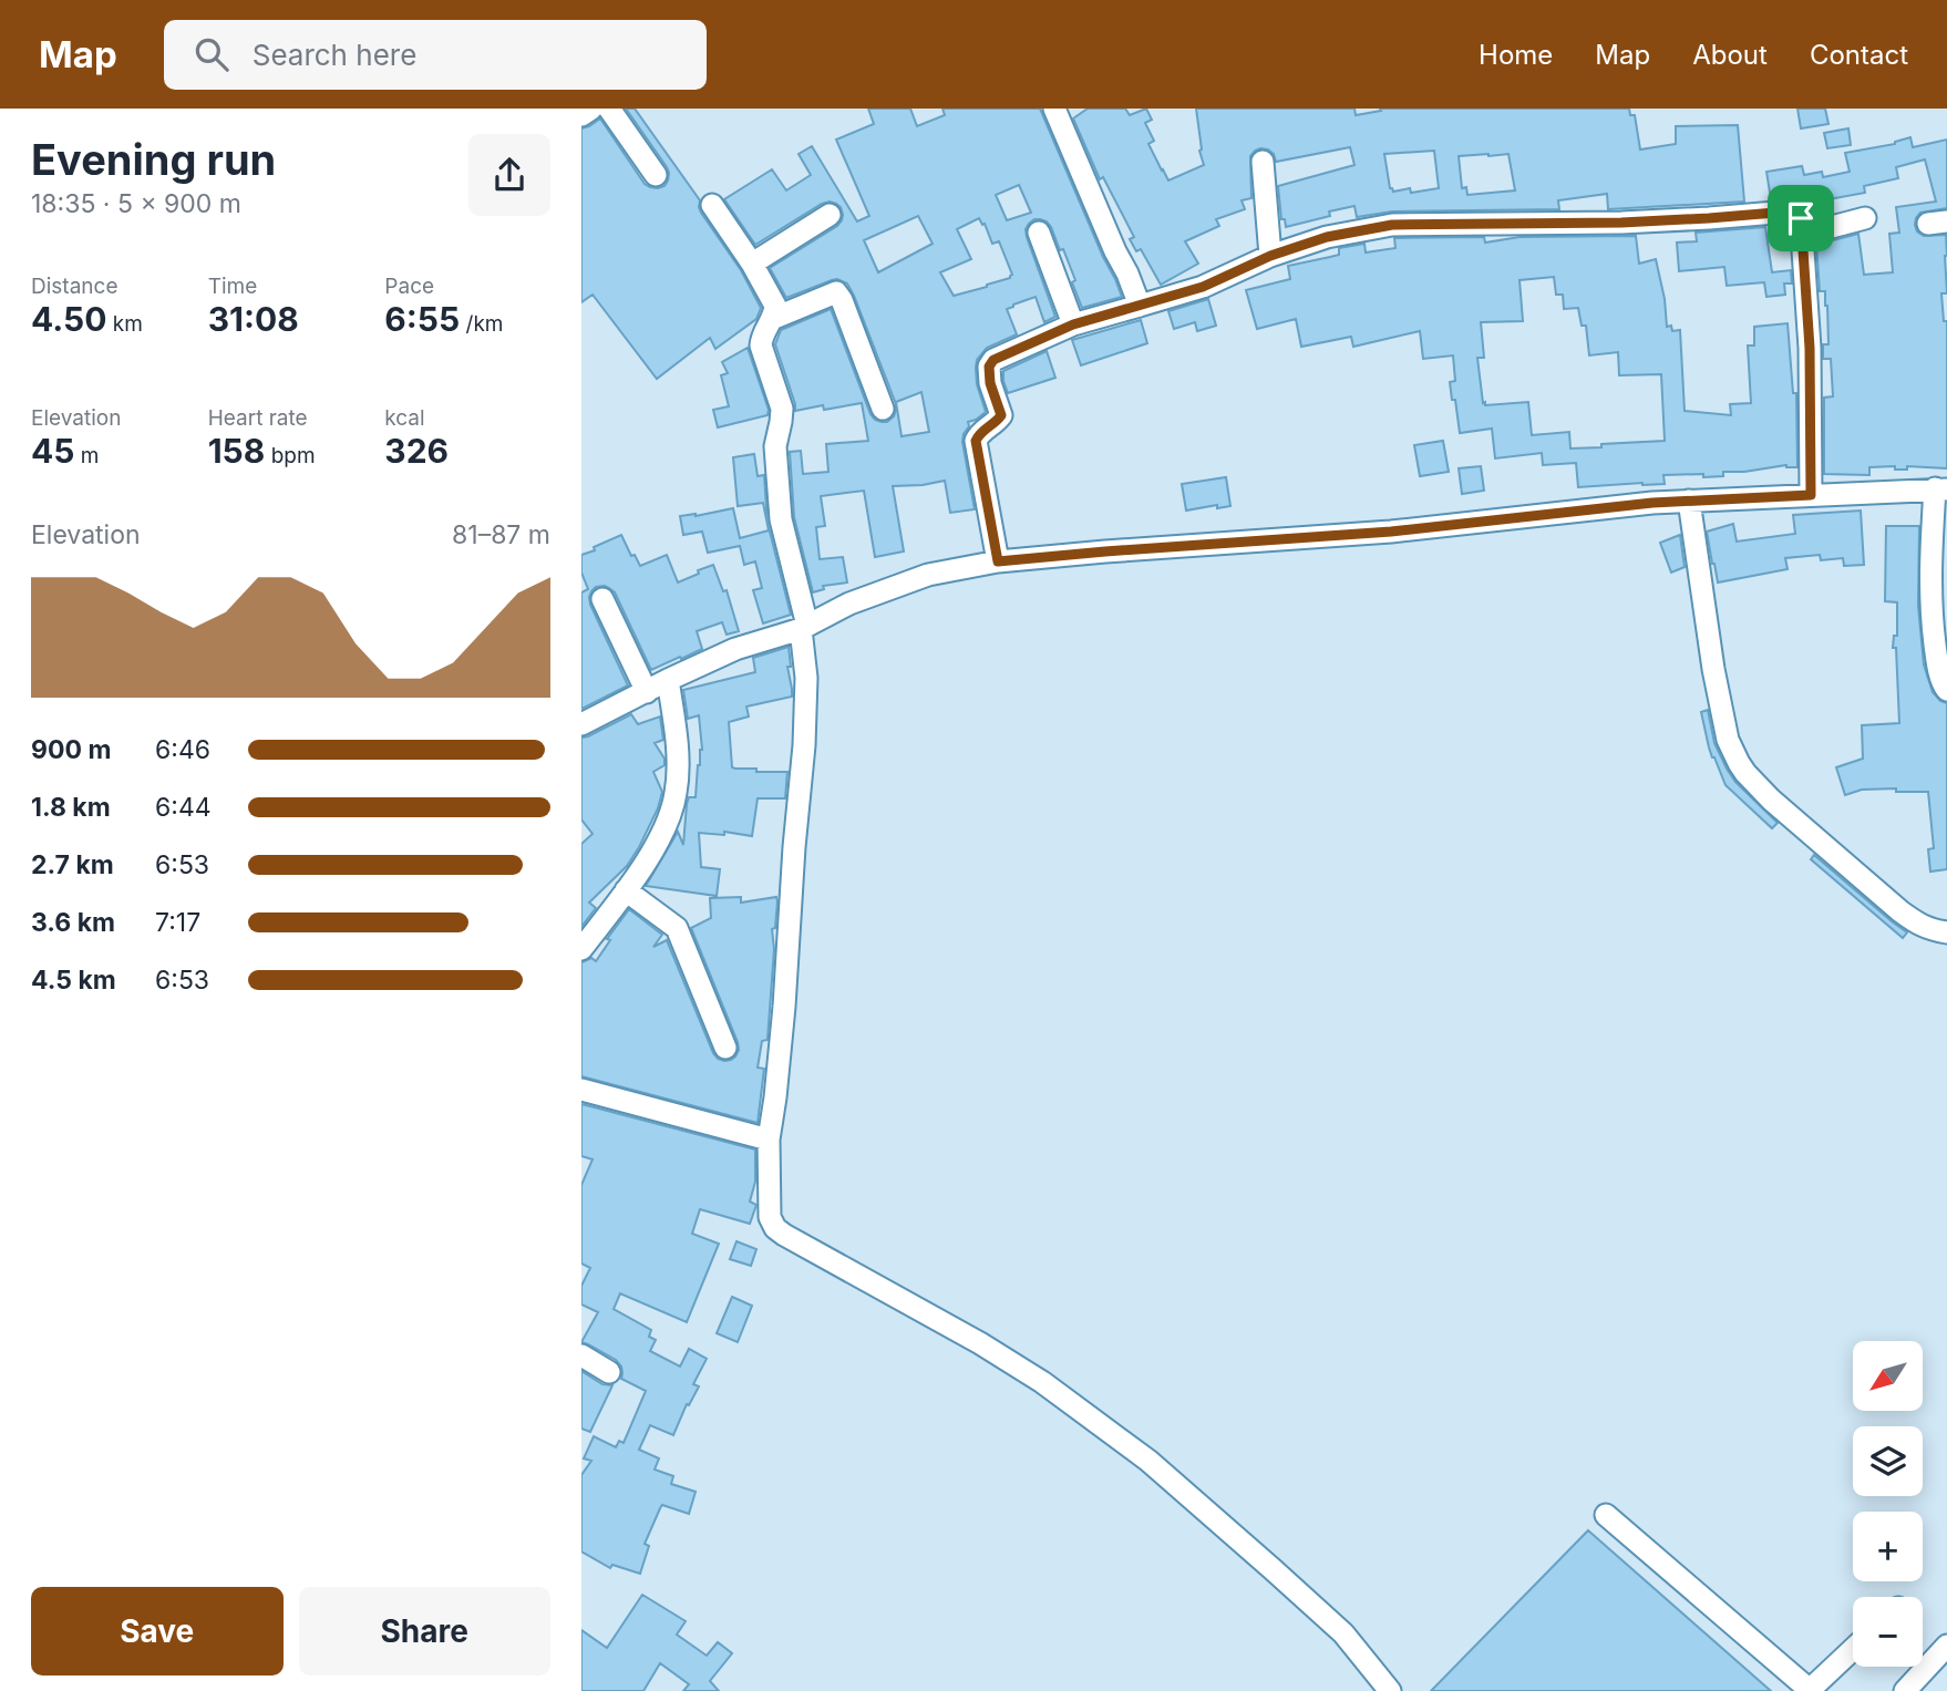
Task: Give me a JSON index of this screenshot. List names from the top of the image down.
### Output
{
  "north": "bottom left",
  "page": {
    "header": "Map",
    "search": "Search here",
    "nav": [
      "Home",
      "Map",
      "About",
      "Contact"
    ],
    "heading": ["Evening run", "18:35 · 5 × 900 m"],
    "stats": [
      ["Distance", "4.50 km"],
      ["Time", "31:08"],
      ["Pace", "6:55 /km"],
      ["Elevation", "45 m"],
      ["Heart rate", "158 bpm"],
      ["kcal", "326"]
    ],
    "chart": ["Elevation", "81–87 m"],
    "list": [
      {
        "name": "900 m",
        "note": "6:46"
      },
      {
        "name": "1.8 km",
        "note": "6:44"
      },
      {
        "name": "2.7 km",
        "note": "6:53"
      },
      {
        "name": "3.6 km",
        "note": "7:17"
      },
      {
        "name": "4.5 km",
        "note": "6:53"
      }
    ],
    "map_buttons": ["+", "−"],
    "buttons": ["Save", "Share"]
  }
}
